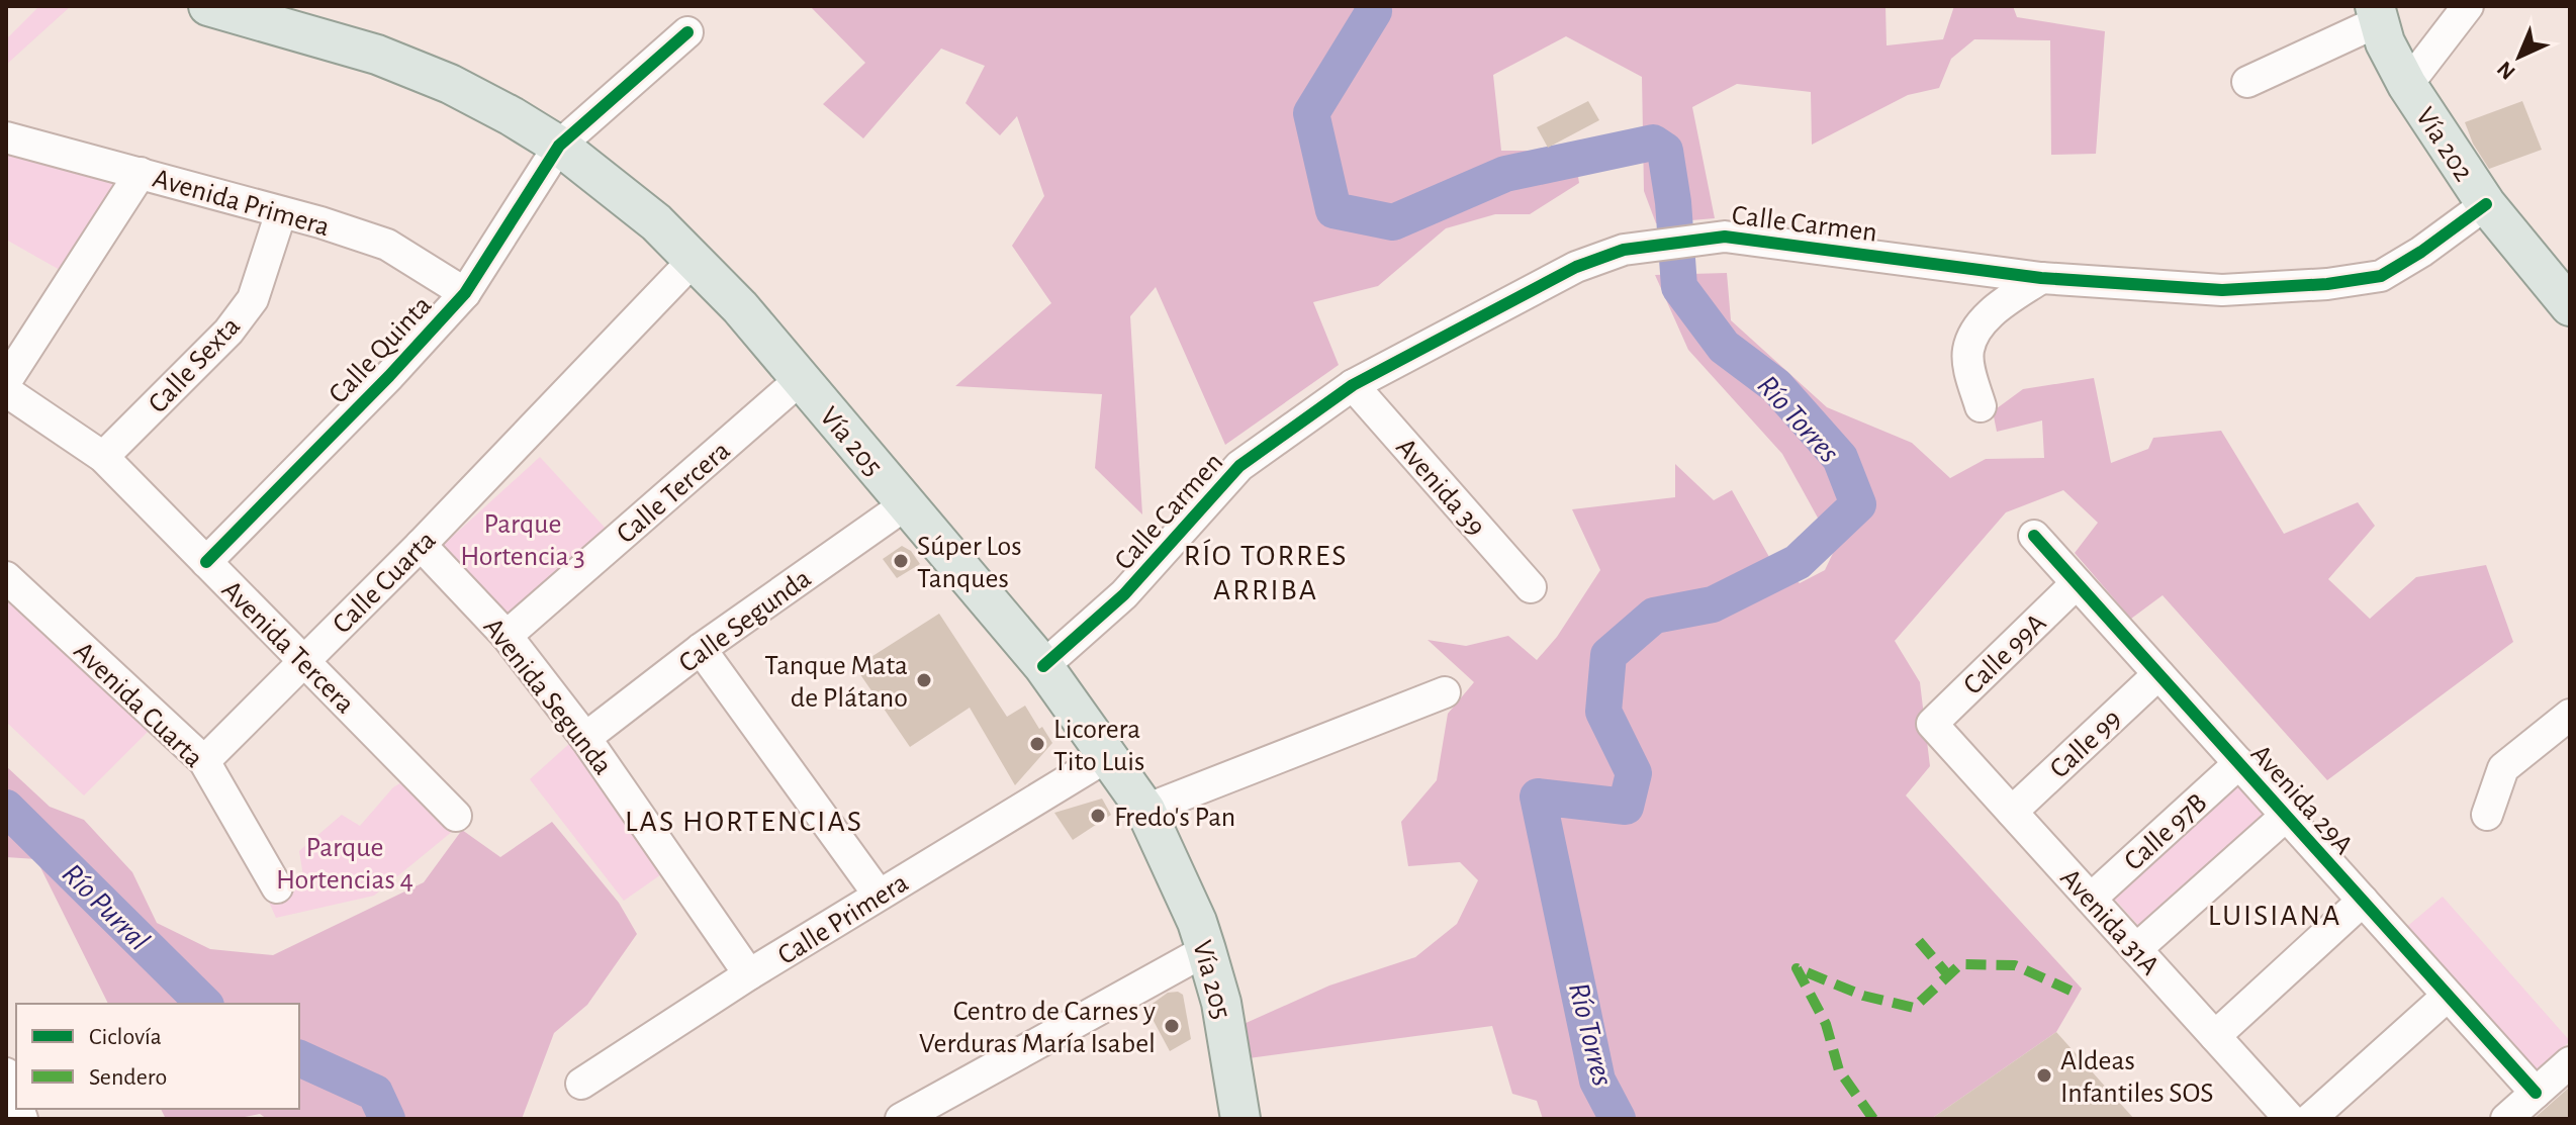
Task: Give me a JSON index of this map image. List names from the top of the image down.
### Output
{
  "streets": {
    "main road": ["Vía 202", "Vía 205"],
    "street": [
      "Avenida Primera",
      "Calle Carmen",
      "Calle Quinta",
      "Calle Sexta",
      "Avenida 39",
      "Calle Tercera",
      "Calle Cuarta",
      "Calle Segunda",
      "Avenida Tercera",
      "Calle 99A",
      "Avenida Segunda",
      "Avenida Cuarta",
      "Calle 99",
      "Avenida 29A",
      "Calle 97B",
      "Calle Primera",
      "Avenida 31A"
    ]
  },
  "crossings": [
    ["Vía 202", "Calle Carmen"],
    ["Avenida Primera", "Calle Quinta"],
    ["Avenida Primera", "Calle Sexta"],
    ["Calle Carmen", "Vía 205"],
    ["Calle Carmen", "Avenida 39"],
    ["Calle Quinta", "Vía 205"],
    ["Calle Quinta", "Avenida Tercera"],
    ["Calle Sexta", "Avenida Tercera"],
    ["Vía 205", "Calle Tercera"],
    ["Vía 205", "Calle Cuarta"],
    ["Vía 205", "Calle Segunda"],
    ["Vía 205", "Calle Primera"],
    ["Calle Tercera", "Avenida Segunda"],
    ["Calle Cuarta", "Avenida Tercera"],
    ["Calle Cuarta", "Avenida Segunda"],
    ["Calle Cuarta", "Avenida Cuarta"],
    ["Calle Segunda", "Avenida Segunda"],
    ["Calle 99A", "Avenida 29A"],
    ["Calle 99A", "Avenida 31A"],
    ["Avenida Segunda", "Calle Primera"],
    ["Calle 99", "Avenida 29A"],
    ["Calle 99", "Avenida 31A"],
    ["Avenida 29A", "Calle 97B"],
    ["Calle 97B", "Avenida 31A"]
  ],
  "districts": ["RÍO TORRES ARRIBA", "LAS HORTENCIAS", "LUISIANA"],
  "water": ["Río Torres", "Río Purral"],
  "parks": ["Parque Hortencia 3", "Parque Hortencias 4"],
  "places": [
    "Súper Los Tanques",
    "Tanque Mata de Plátano",
    "Licorera Tito Luis",
    "Fredo's Pan",
    "Centro de Carnes y Verduras María Isabel",
    "Aldeas Infantiles SOS"
  ],
  "legend": ["Ciclovía", "Sendero"],
  "north": "bottom left"
}
